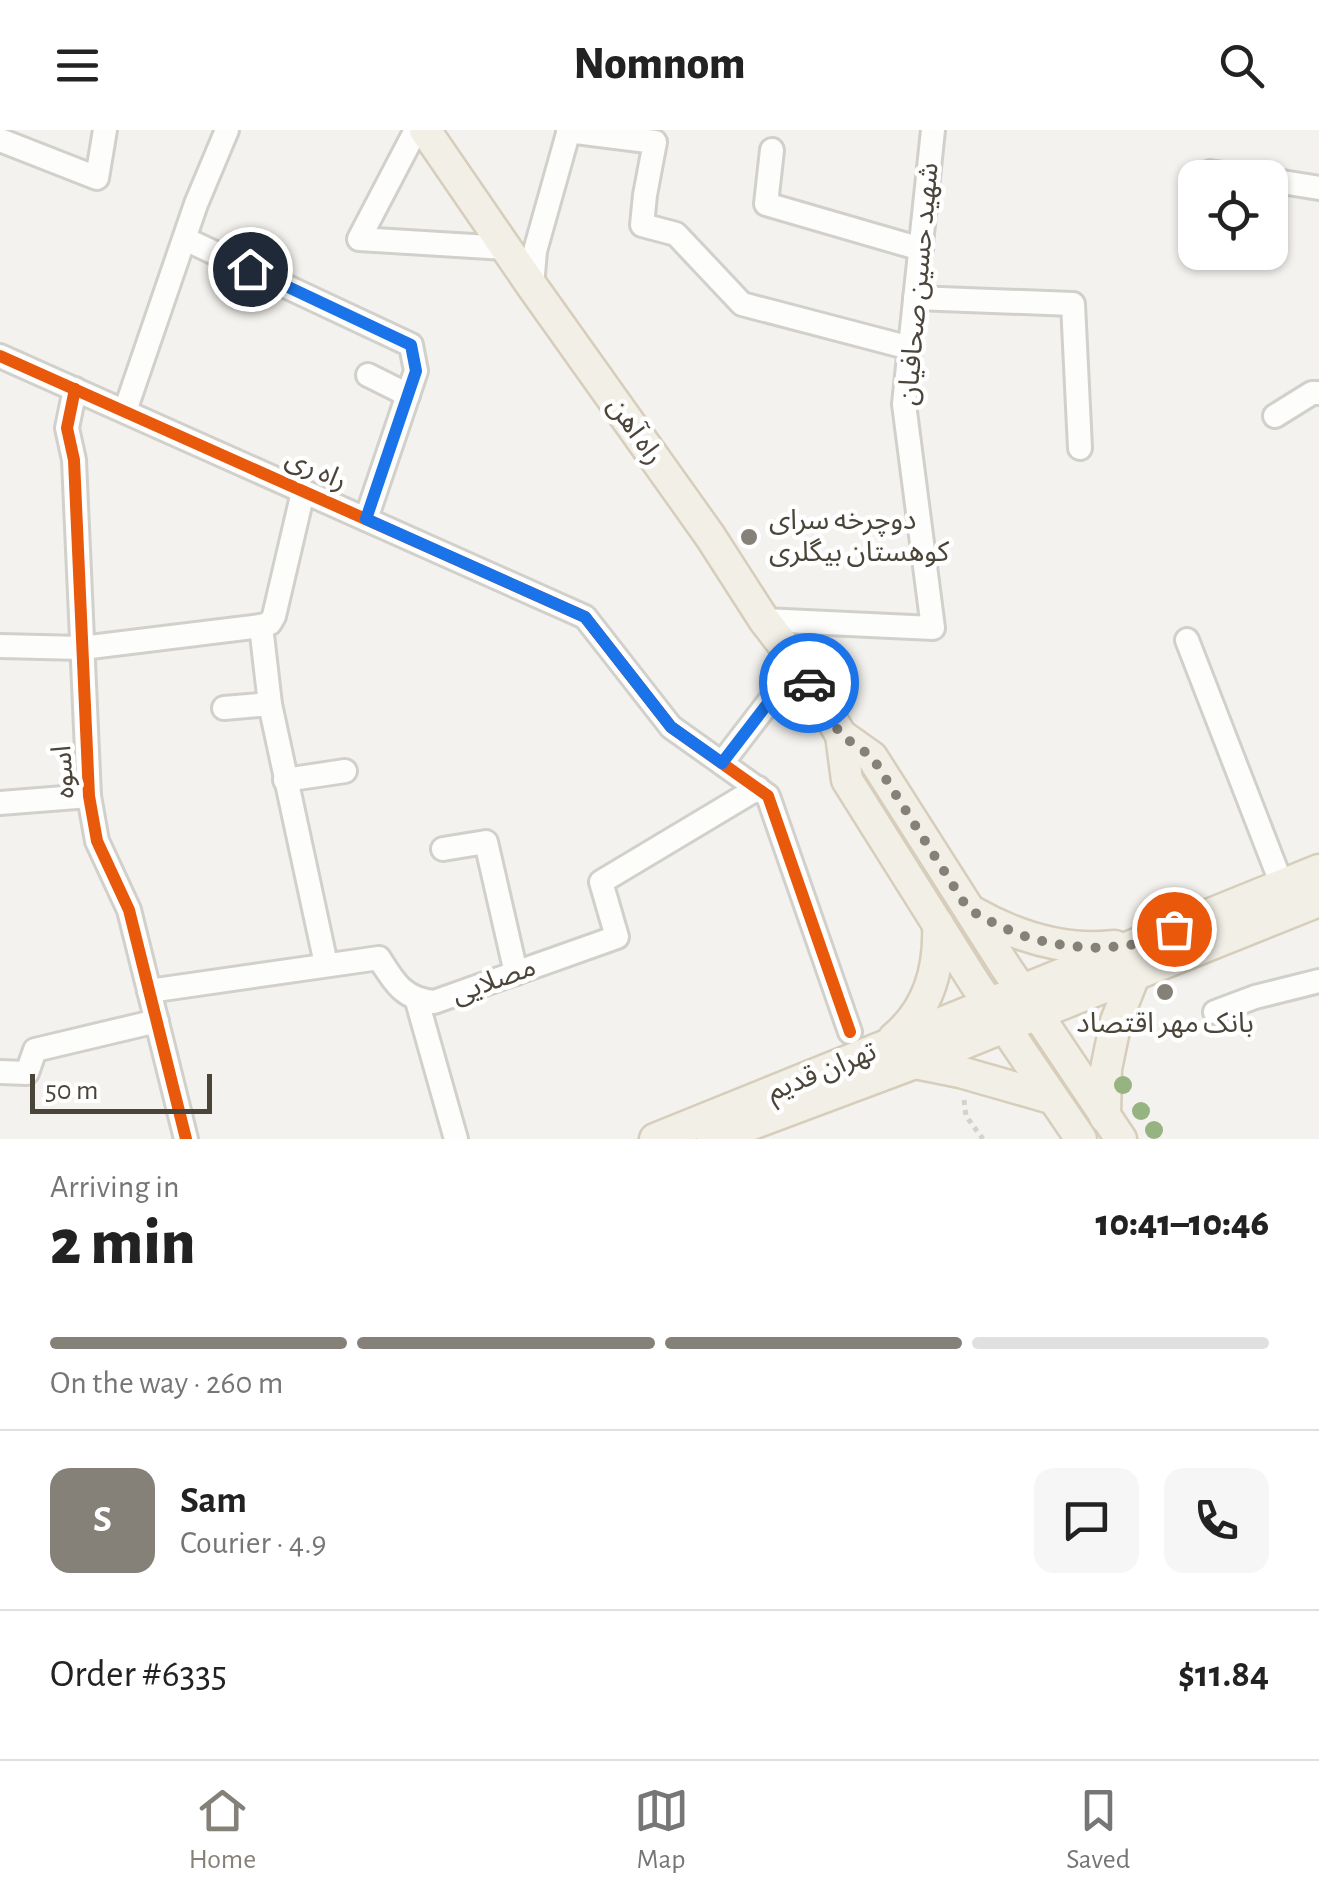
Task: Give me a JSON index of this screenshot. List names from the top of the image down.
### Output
{
  "streets": {
    "main road": ["راه آهن", "تهران قدیم"],
    "street": [
      "شهید حسین صحافیان",
      "راه ری",
      "اسوه",
      "مصلایی"
    ]
  },
  "crossings": [
    ["شهید حسین صحافیان", "راه آهن"],
    ["راه آهن", "تهران قدیم"],
    ["راه ری", "اسوه"],
    ["راه ری", "مصلایی"],
    ["اسوه", "مصلایی"]
  ],
  "places": ["دوچرخه سرای کوهستان بیگلری", "بانک مهر اقتصاد"],
  "scale_bar": "50 m",
  "page": {
    "header": "Nomnom",
    "scale": "50 m",
    "heading": ["2 min", "Arriving in", "10:41–10:46"],
    "panel": [
      "Sam",
      "Courier · 4.9",
      "Order #6335",
      "$11.84"
    ],
    "bar": "On the way · 260 m",
    "round": "S",
    "tabs": ["Home", "Map", "Saved"]
  }
}
